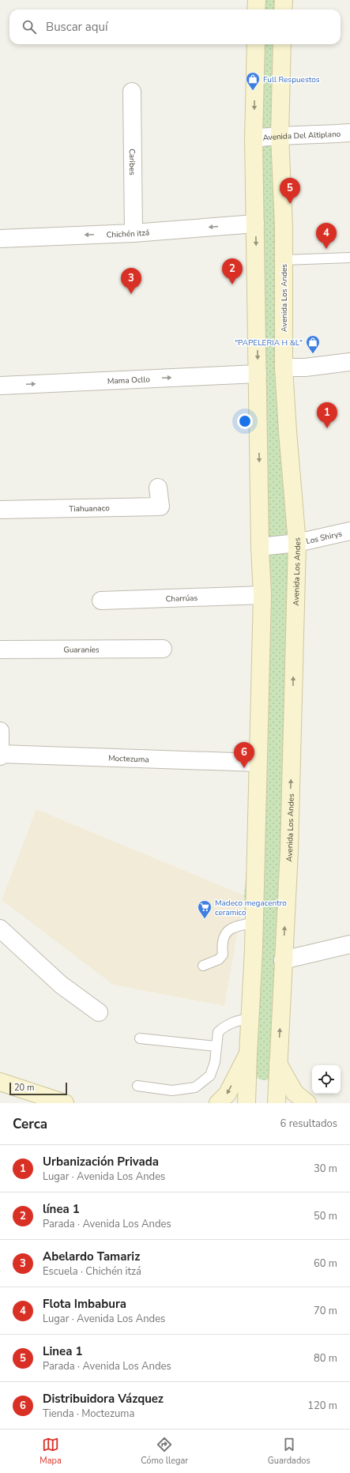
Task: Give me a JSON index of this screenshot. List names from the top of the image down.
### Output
{
  "streets": {
    "main road": ["Avenida Los Andes"],
    "street": [
      "Avenida Del Altiplano",
      "Caribes",
      "Chichén itzá",
      "Mama Ocllo",
      "Tiahuanaco",
      "Los Shirys",
      "Charrúas",
      "Guaraníes",
      "Moctezuma"
    ]
  },
  "crossings": [
    ["Avenida Del Altiplano", "Avenida Los Andes"],
    ["Caribes", "Chichén itzá"],
    ["Avenida Los Andes", "Los Shirys"]
  ],
  "one_way": ["Chichén itzá", "Mama Ocllo"],
  "places": {
    "shop": ["Full Respuestos", "\"PAPELERIA H &L\""],
    "supermarket": ["Madeco megacentro ceramico"]
  },
  "scale_bar": "20 m",
  "page": {
    "search": "Buscar aquí",
    "pins": [
      "5",
      "4",
      "2",
      "3",
      "1",
      "6"
    ],
    "scale": "20 m",
    "heading": ["Cerca", "6 resultados"],
    "list": [
      {
        "mark": "1",
        "name": "Urbanización Privada",
        "note": "Lugar · Avenida Los Andes",
        "value": "30 m"
      },
      {
        "mark": "2",
        "name": "línea 1",
        "note": "Parada · Avenida Los Andes",
        "value": "50 m"
      },
      {
        "mark": "3",
        "name": "Abelardo Tamariz",
        "note": "Escuela · Chichén itzá",
        "value": "60 m"
      },
      {
        "mark": "4",
        "name": "Flota Imbabura",
        "note": "Lugar · Avenida Los Andes",
        "value": "70 m"
      },
      {
        "mark": "5",
        "name": "Linea 1",
        "note": "Parada · Avenida Los Andes",
        "value": "80 m"
      },
      {
        "mark": "6",
        "name": "Distribuidora Vázquez",
        "note": "Tienda · Moctezuma",
        "value": "120 m"
      }
    ],
    "nav": ["Mapa", "Cómo llegar", "Guardados"]
  }
}
